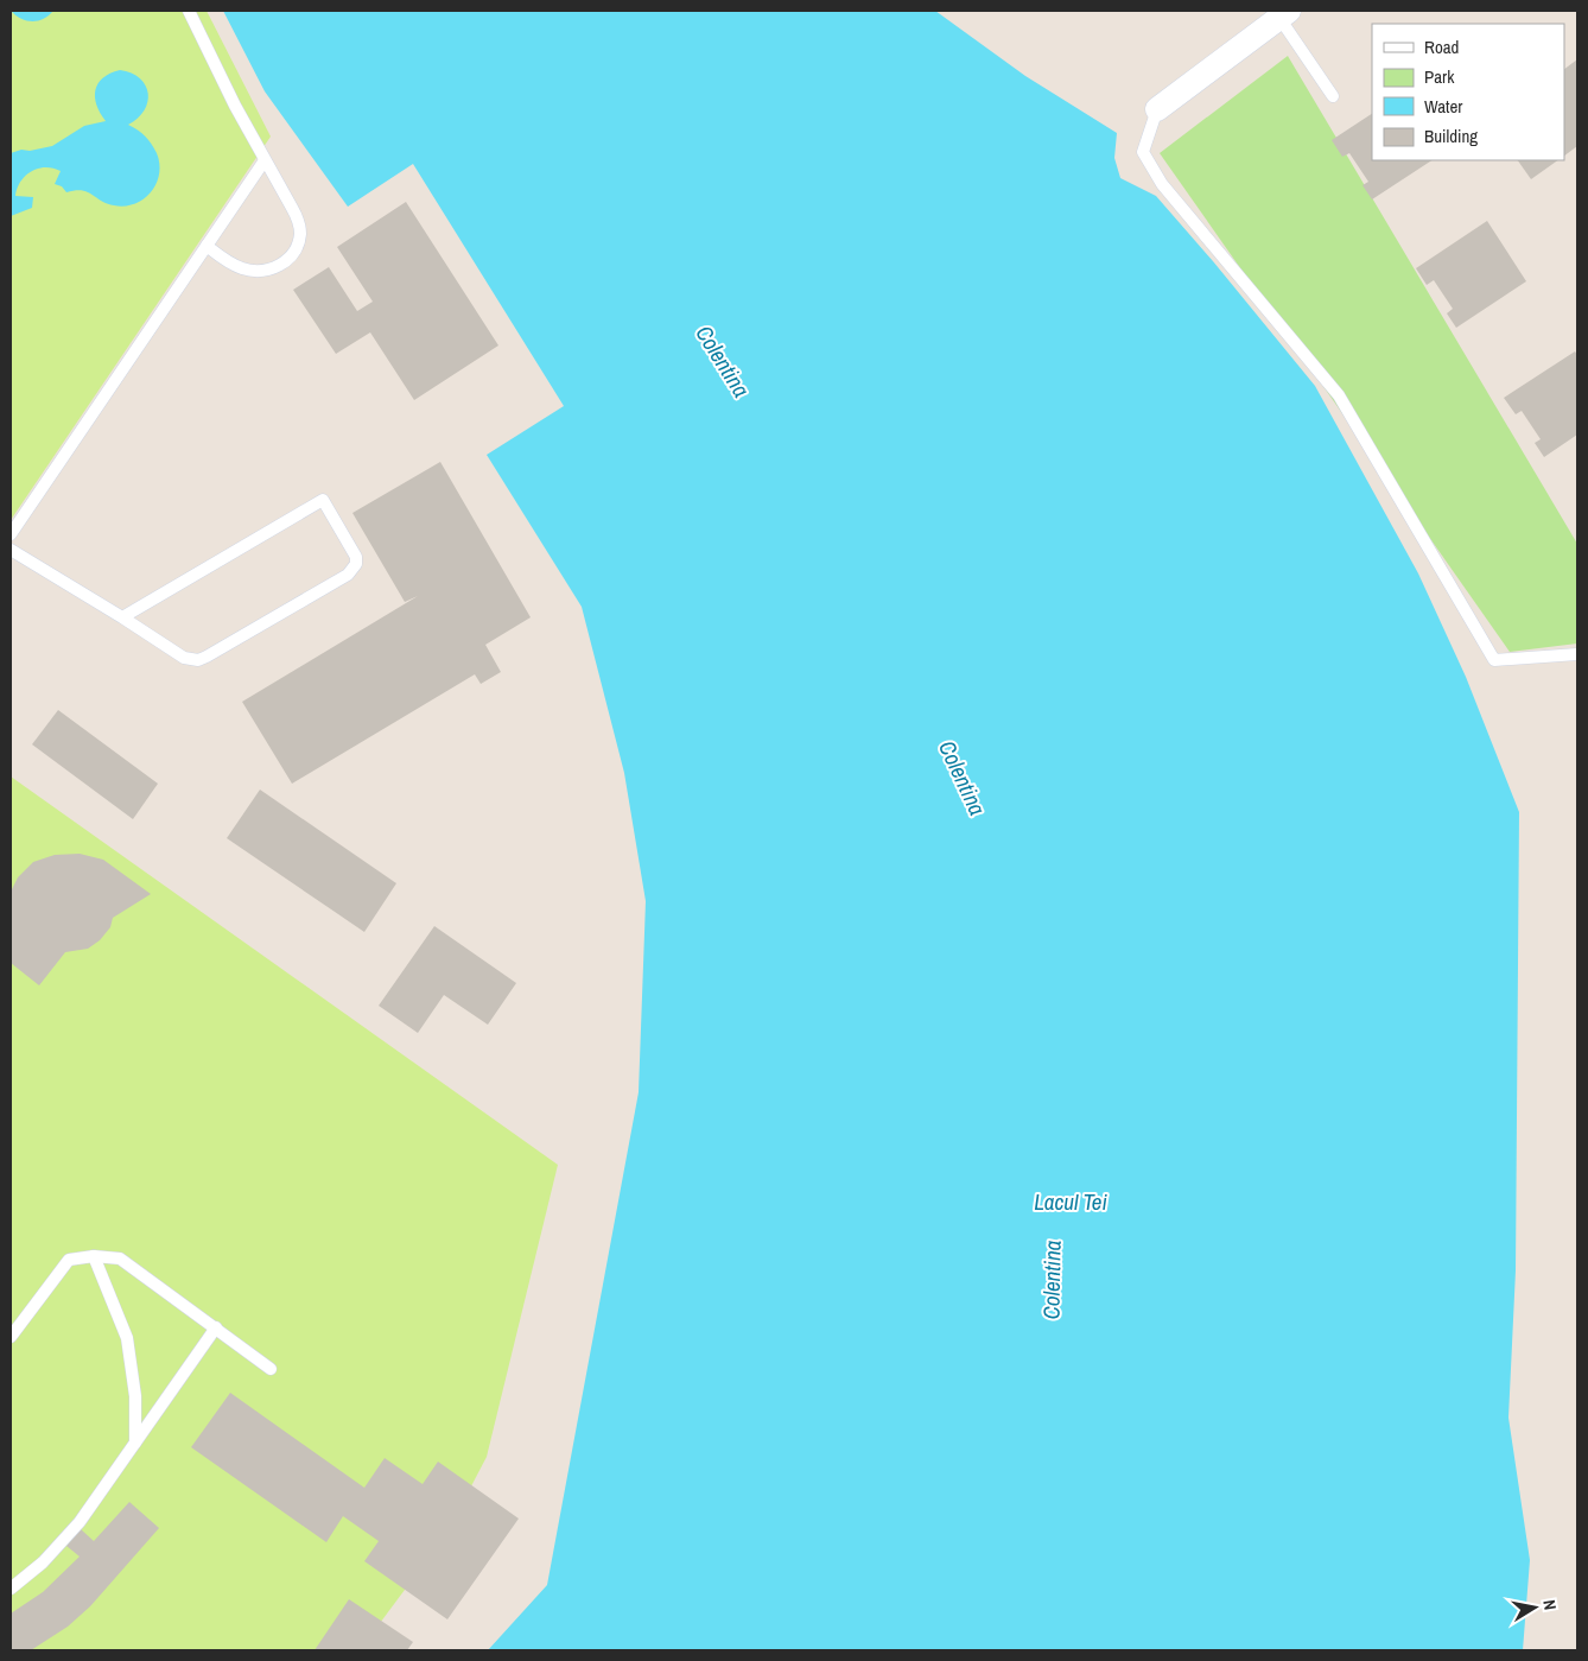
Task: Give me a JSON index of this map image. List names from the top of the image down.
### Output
{
  "water": ["Colentina", "Lacul Tei"],
  "legend": [
    "Road",
    "Park",
    "Water",
    "Building"
  ],
  "north": "right"
}
